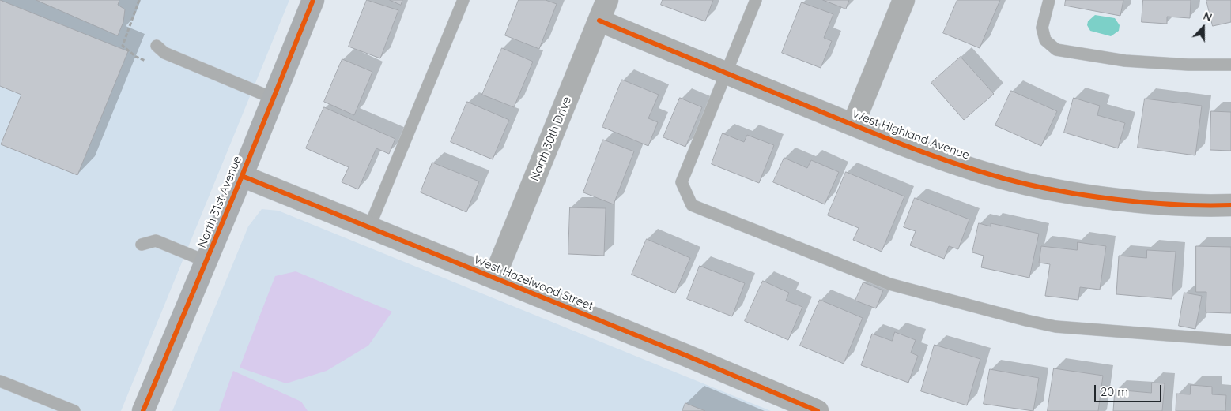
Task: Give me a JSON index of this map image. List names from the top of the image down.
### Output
{
  "streets": {
    "street": [
      "West Highland Avenue",
      "North 30th Drive",
      "North 31st Avenue",
      "West Hazelwood Street"
    ]
  },
  "crossings": [
    ["West Highland Avenue", "North 30th Drive"],
    ["North 30th Drive", "West Hazelwood Street"],
    ["North 31st Avenue", "West Hazelwood Street"]
  ],
  "scale_bar": "20 m",
  "north": "top"
}
